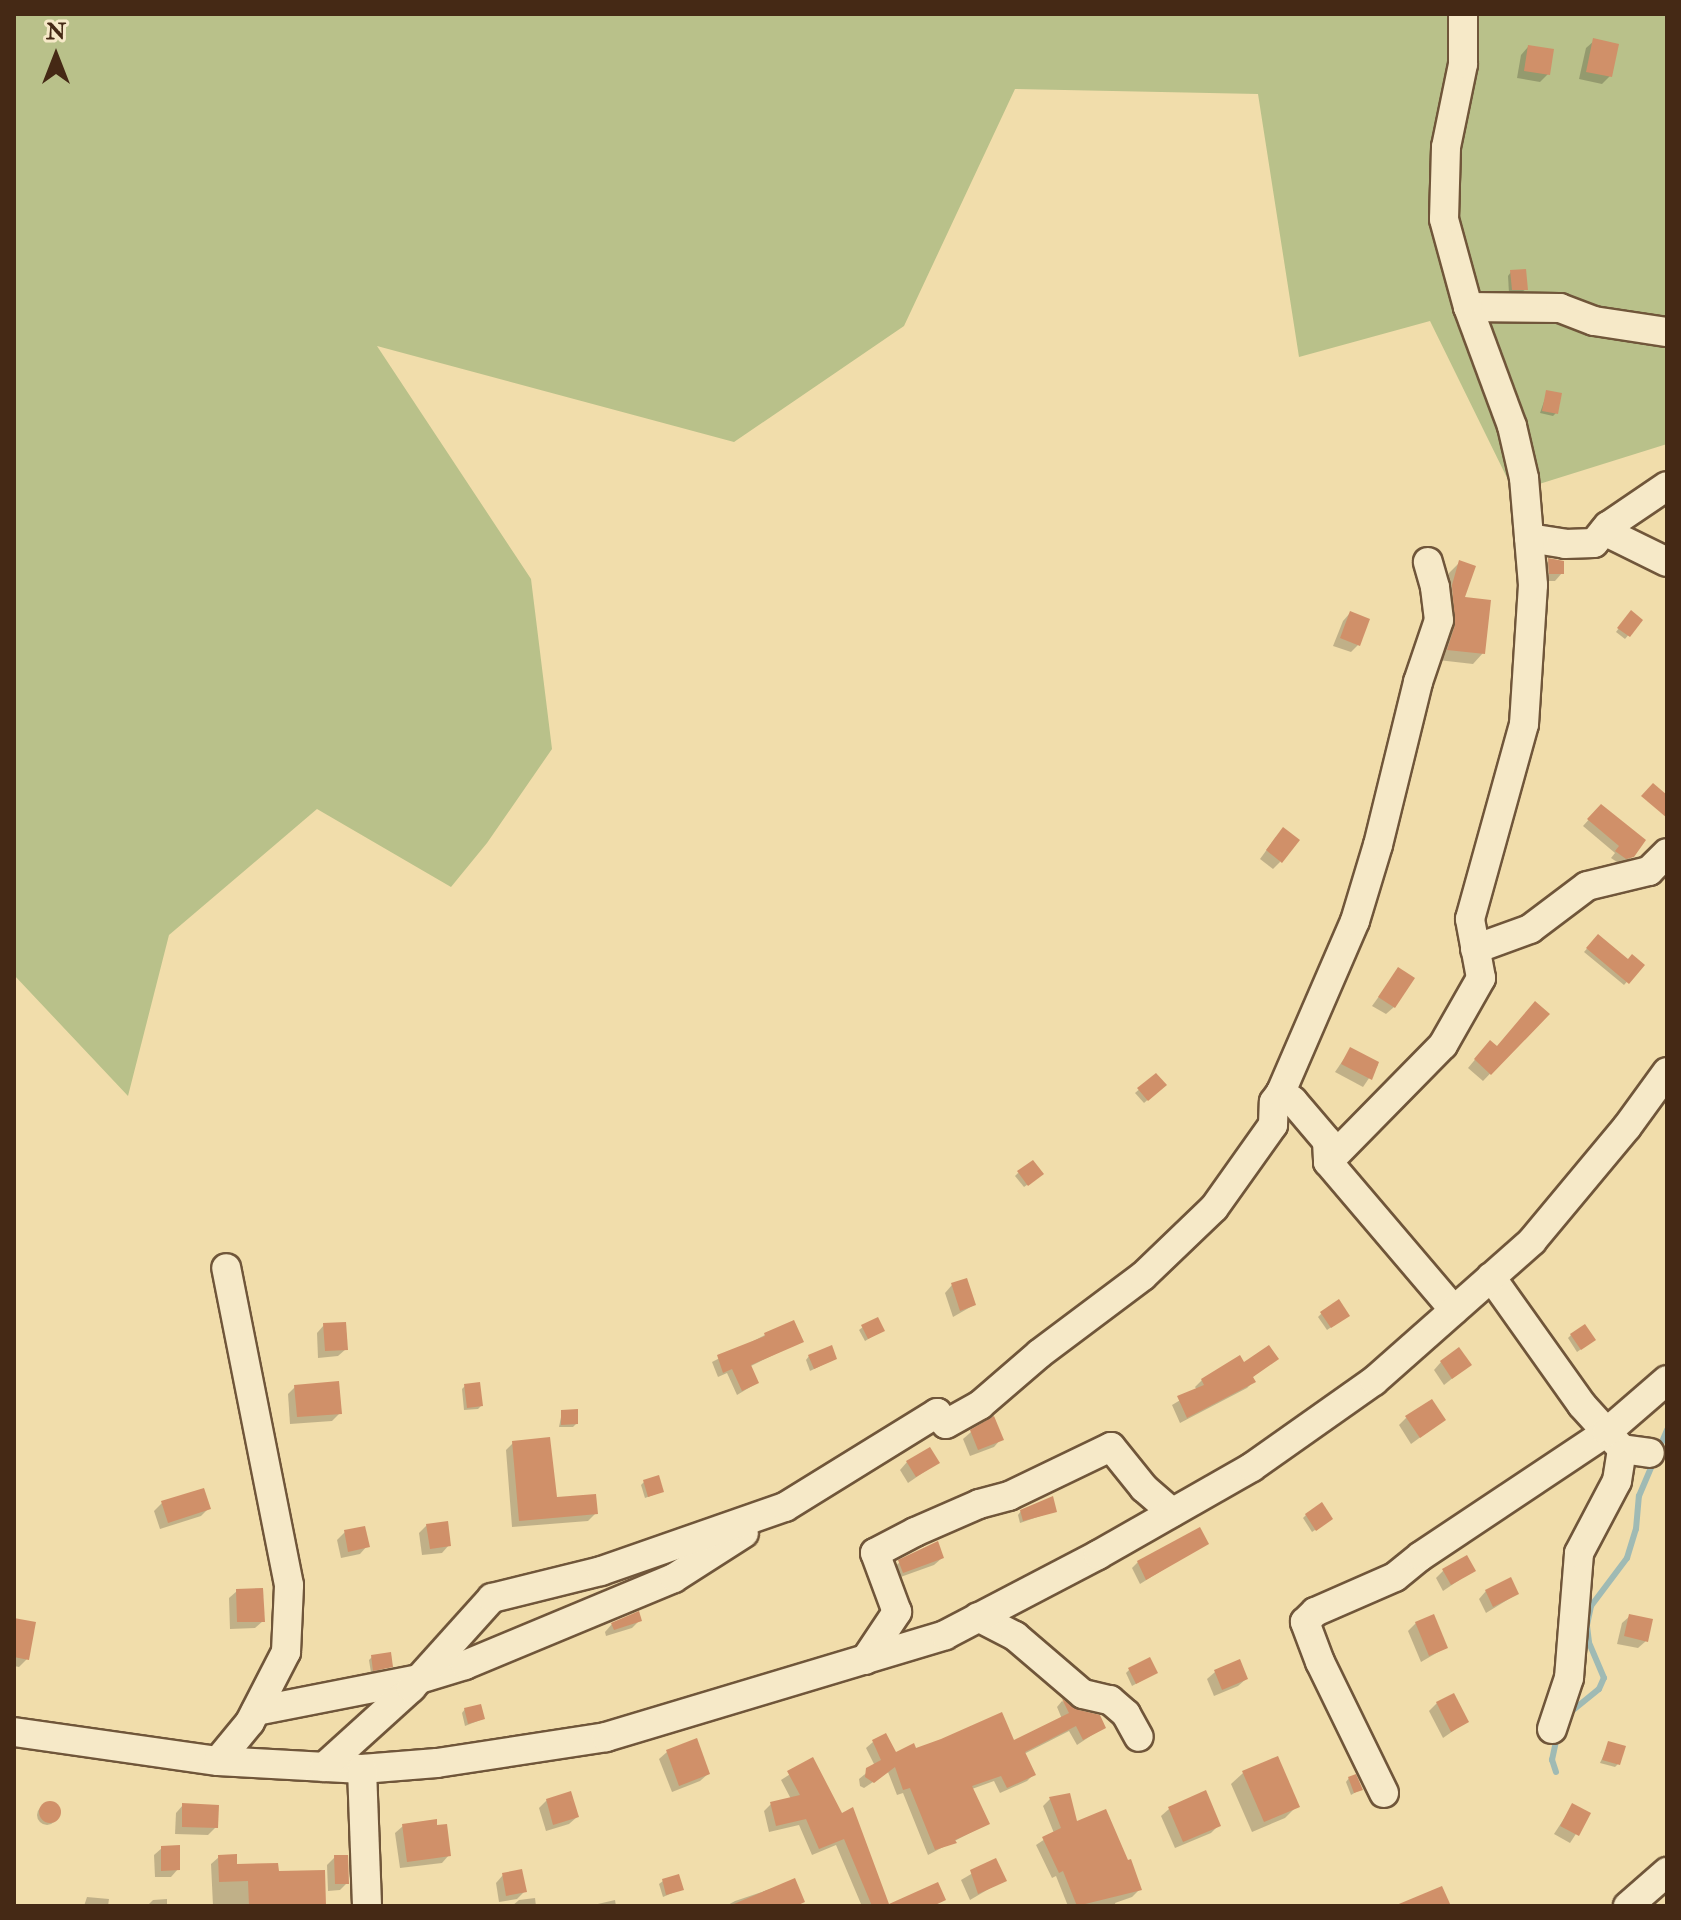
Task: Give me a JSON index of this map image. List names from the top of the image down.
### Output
{
  "north": "top"
}
